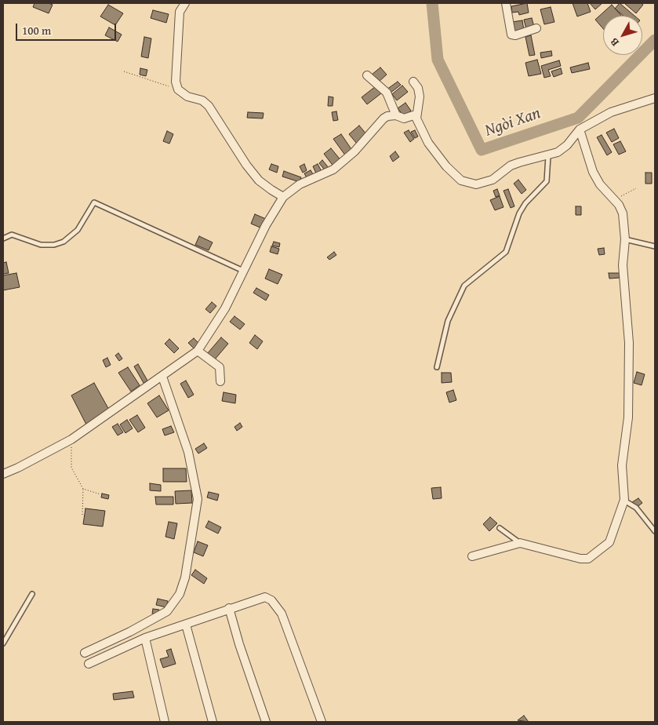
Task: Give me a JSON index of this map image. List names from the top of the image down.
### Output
{
  "water": ["Ngòi Xan"],
  "scale_bar": "100 m",
  "north": "bottom left"
}
